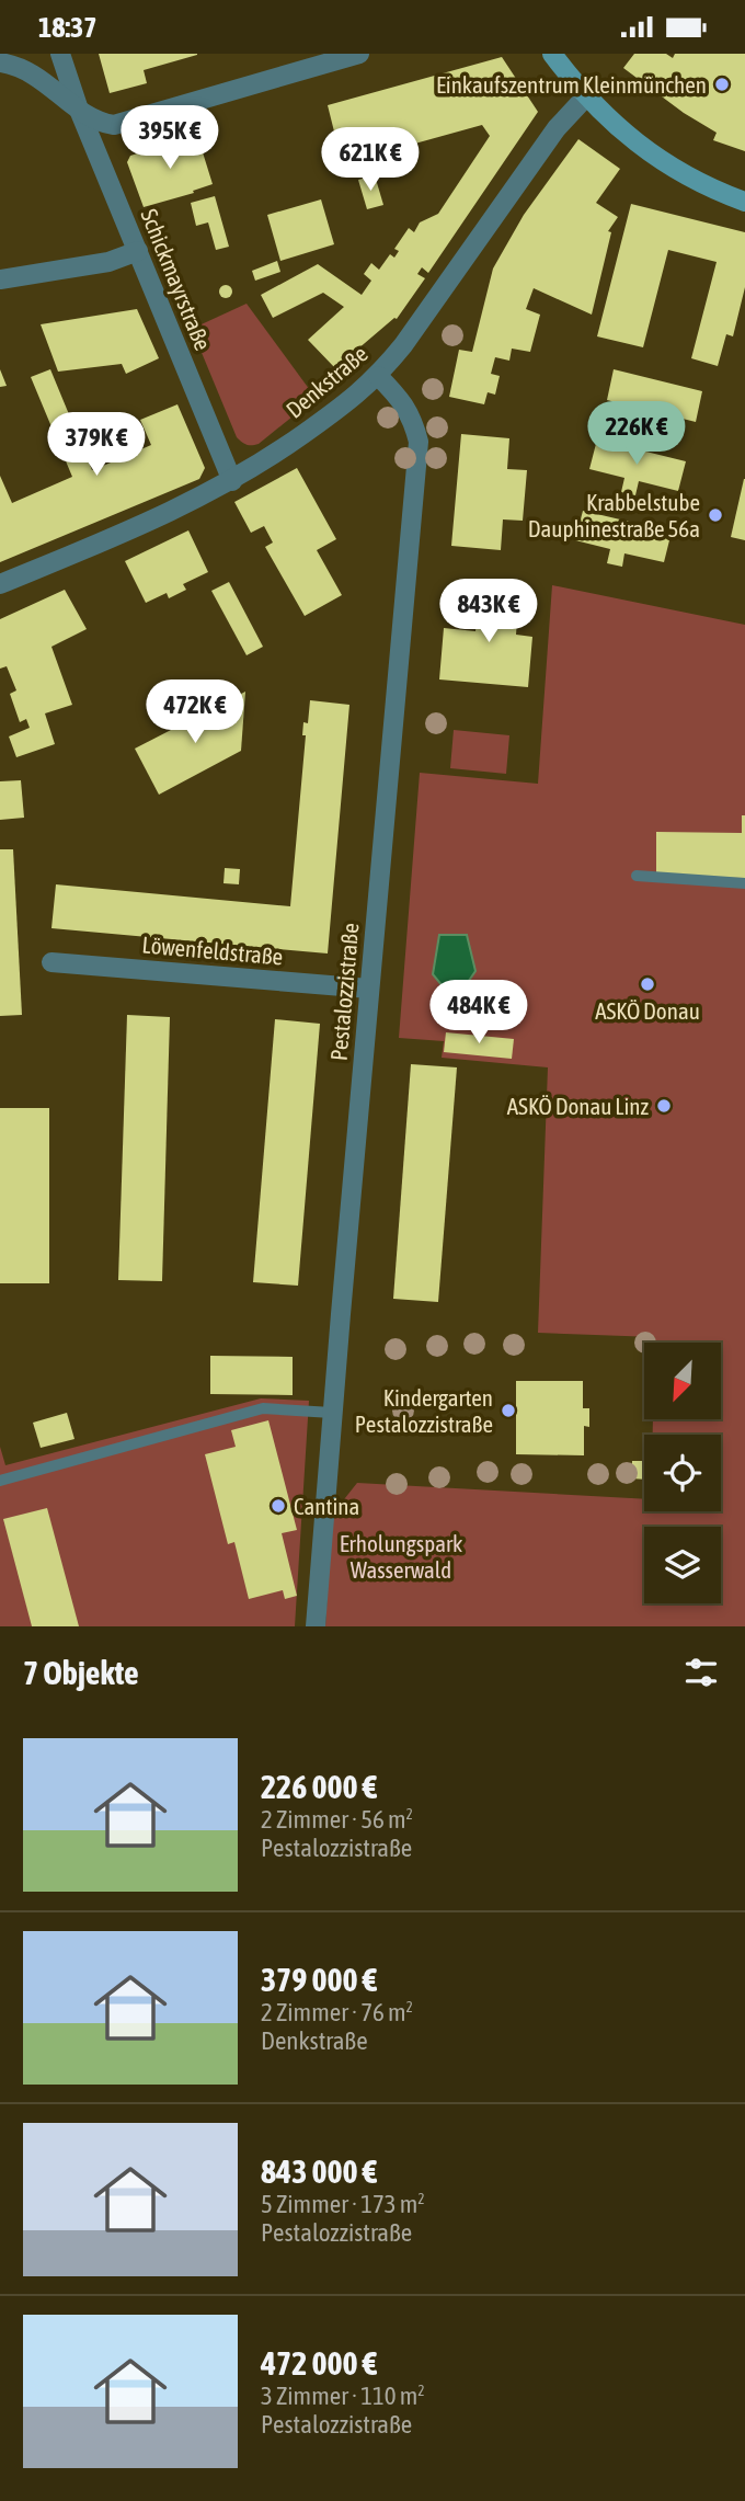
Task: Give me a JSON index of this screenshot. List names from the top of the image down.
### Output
{
  "streets": {
    "street": [
      "Schickmayrstraße",
      "Denkstraße",
      "Löwenfeldstraße",
      "Pestalozzistraße"
    ]
  },
  "crossings": [
    ["Schickmayrstraße", "Denkstraße"],
    ["Denkstraße", "Pestalozzistraße"],
    ["Löwenfeldstraße", "Pestalozzistraße"]
  ],
  "parks": ["Erholungspark Wasserwald"],
  "places": [
    "Einkaufszentrum Kleinmünchen",
    "Krabbelstube Dauphinestraße 56a",
    "ASKÖ Donau",
    "ASKÖ Donau Linz",
    "Kindergarten Pestalozzistraße",
    "Cantina"
  ],
  "north": "bottom left",
  "page": {
    "status": "18:37",
    "price": [
      "395K €",
      "621K €",
      "226K €",
      "379K €",
      "843K €",
      "472K €",
      "484K €"
    ],
    "heading": "7 Objekte",
    "list": [
      {
        "name": "226 000 €",
        "note": "2 Zimmer · 56 m² · Pestalozzistraße"
      },
      {
        "name": "379 000 €",
        "note": "2 Zimmer · 76 m² · Denkstraße"
      },
      {
        "name": "843 000 €",
        "note": "5 Zimmer · 173 m² · Pestalozzistraße"
      },
      {
        "name": "472 000 €",
        "note": "3 Zimmer · 110 m² · Pestalozzistraße"
      }
    ]
  }
}
